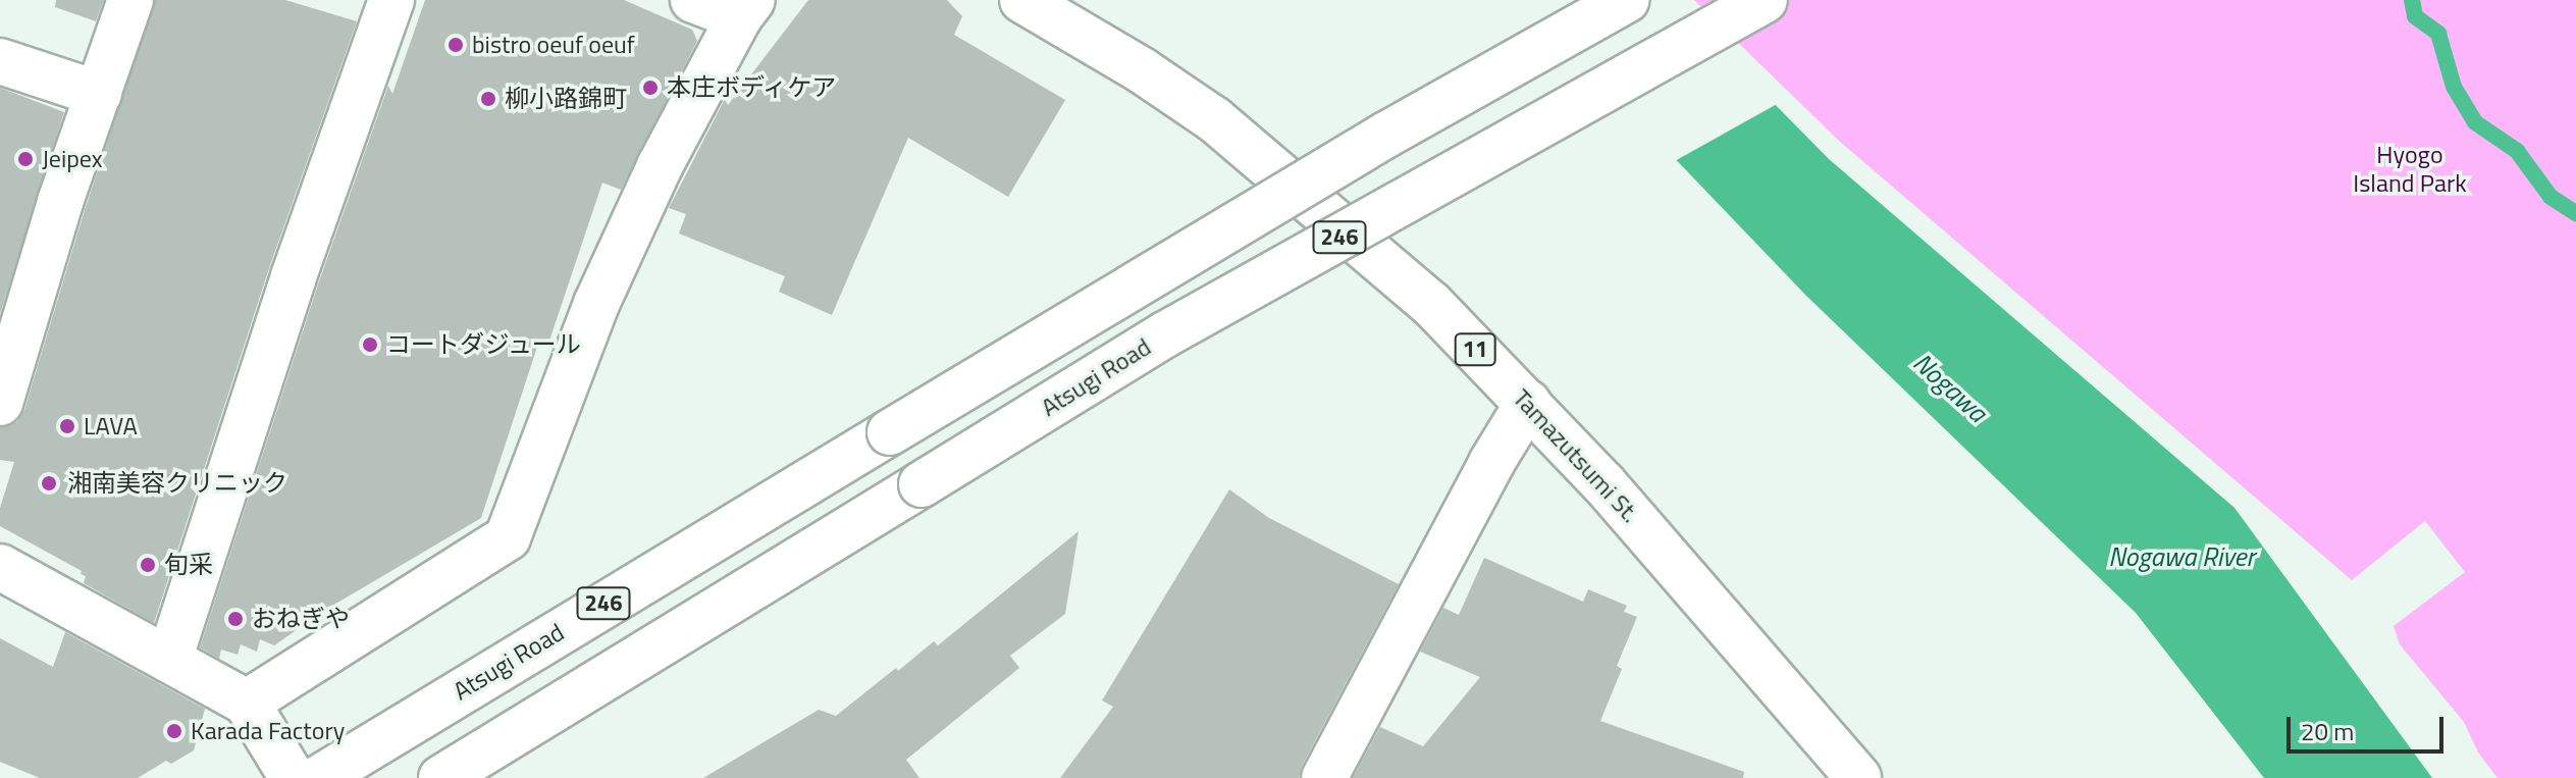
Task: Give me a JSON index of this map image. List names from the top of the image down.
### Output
{
  "streets": {
    "main road": [
      "246",
      "11",
      "Atsugi Road",
      "Tamazutsumi St."
    ]
  },
  "water": ["Nogawa", "Nogawa River"],
  "parks": ["Hyogo Island Park"],
  "places": [
    "bistro oeuf oeuf",
    "本庄ボディケア",
    "柳小路錦町",
    "Jeipex",
    "コートダジュール",
    "LAVA",
    "湘南美容クリニック",
    "旬采",
    "おねぎや",
    "Karada Factory"
  ],
  "scale_bar": "20 m"
}
